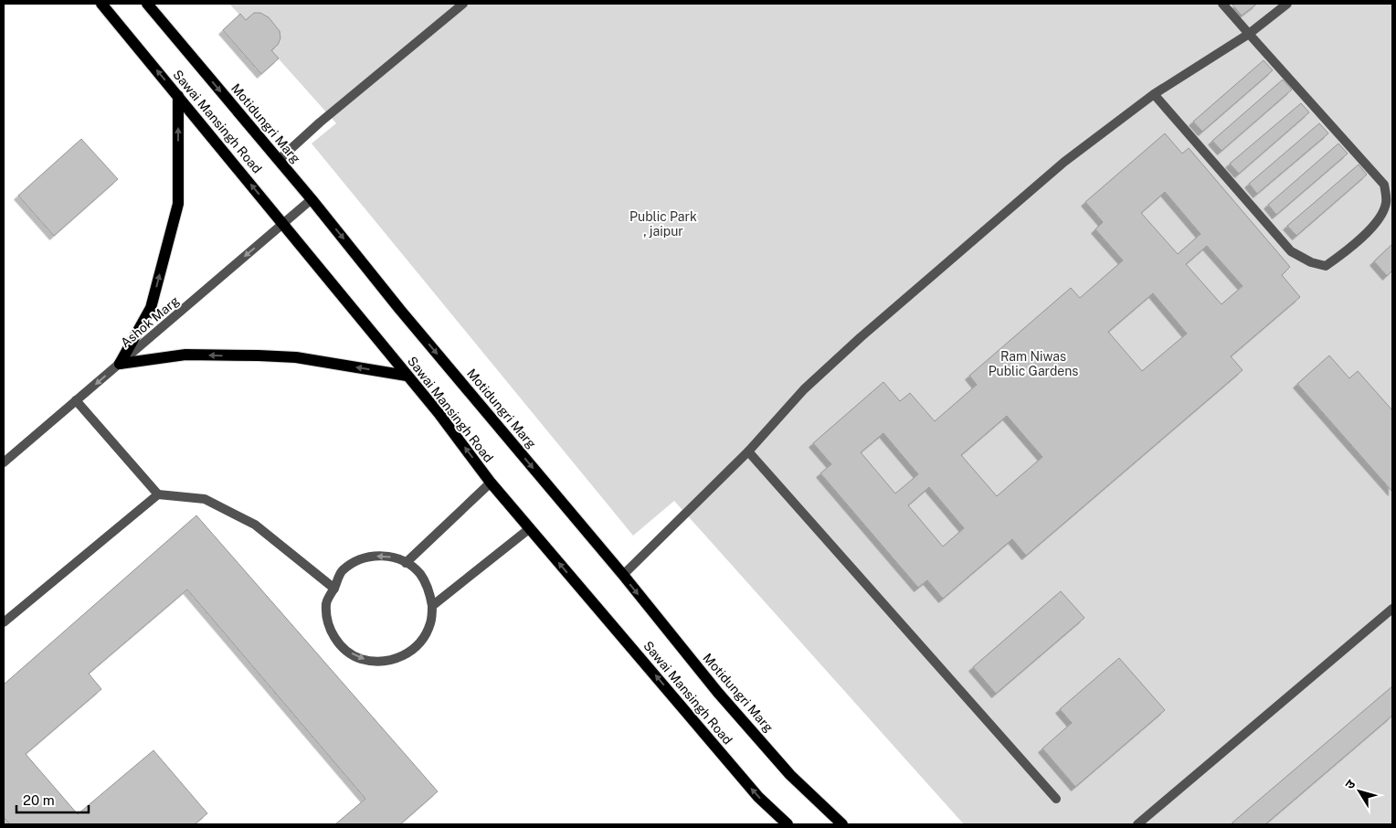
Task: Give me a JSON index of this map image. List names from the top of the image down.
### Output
{
  "streets": {
    "main road": ["Sawai Mansingh Road", "Motidungri Marg"],
    "street": ["Ashok Marg"]
  },
  "crossings": [
    ["Sawai Mansingh Road", "Ashok Marg"],
    ["Motidungri Marg", "Ashok Marg"]
  ],
  "one_way": ["Sawai Mansingh Road", "Motidungri Marg", "Ashok Marg"],
  "parks": ["Public Park , jaipur", "Ram Niwas Public Gardens"],
  "scale_bar": "20 m",
  "north": "top left"
}
